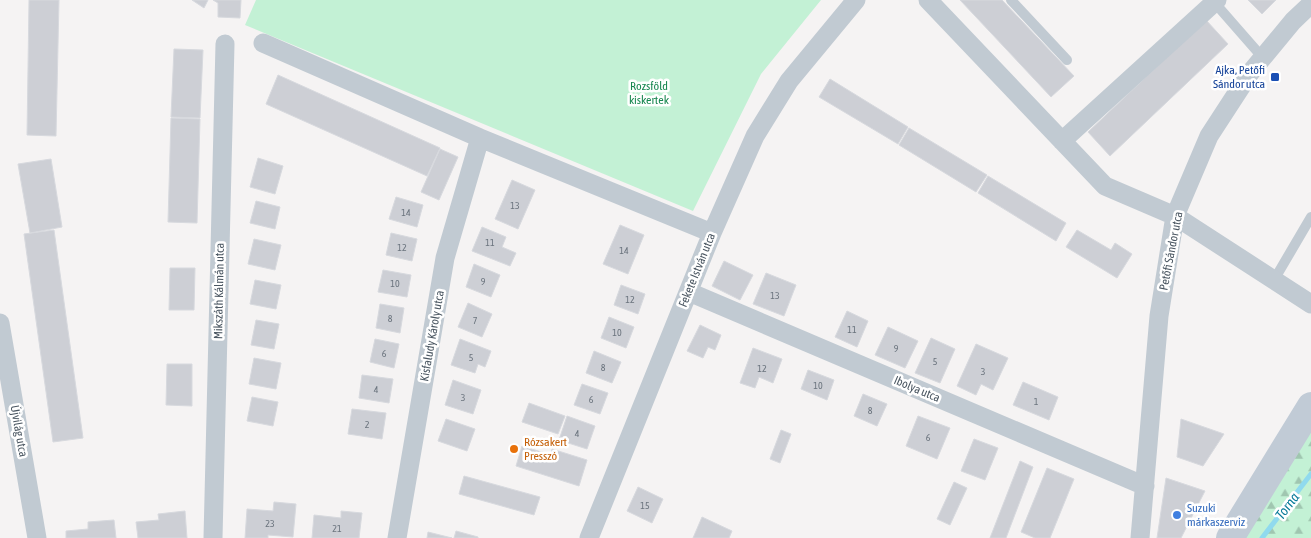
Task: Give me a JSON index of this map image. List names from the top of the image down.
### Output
{
  "streets": {
    "street": [
      "Petőfi Sándor utca",
      "Fekete István utca",
      "Mikszáth Kálmán utca",
      "Kisfaludy Károly utca",
      "Ibolya utca",
      "Újvilág utca"
    ]
  },
  "crossings": [
    ["Petőfi Sándor utca", "Ibolya utca"],
    ["Fekete István utca", "Ibolya utca"]
  ],
  "water": ["Torna"],
  "parks": ["Rozsföld kiskertek"],
  "places": {
    "transit": ["Ajka, Petőfi Sándor utca"],
    "other": ["Rózsakert Presszó", "Suzuki márkaszerviz"]
  },
  "house_numbers": [
    "13",
    "14",
    "11",
    "12",
    "14",
    "9",
    "10",
    "13",
    "12",
    "8",
    "7",
    "11",
    "10",
    "9",
    "6",
    "5",
    "5",
    "8",
    "12",
    "3",
    "10",
    "4",
    "3",
    "6",
    "1",
    "8",
    "2",
    "4",
    "6",
    "15",
    "23",
    "21"
  ]
}
